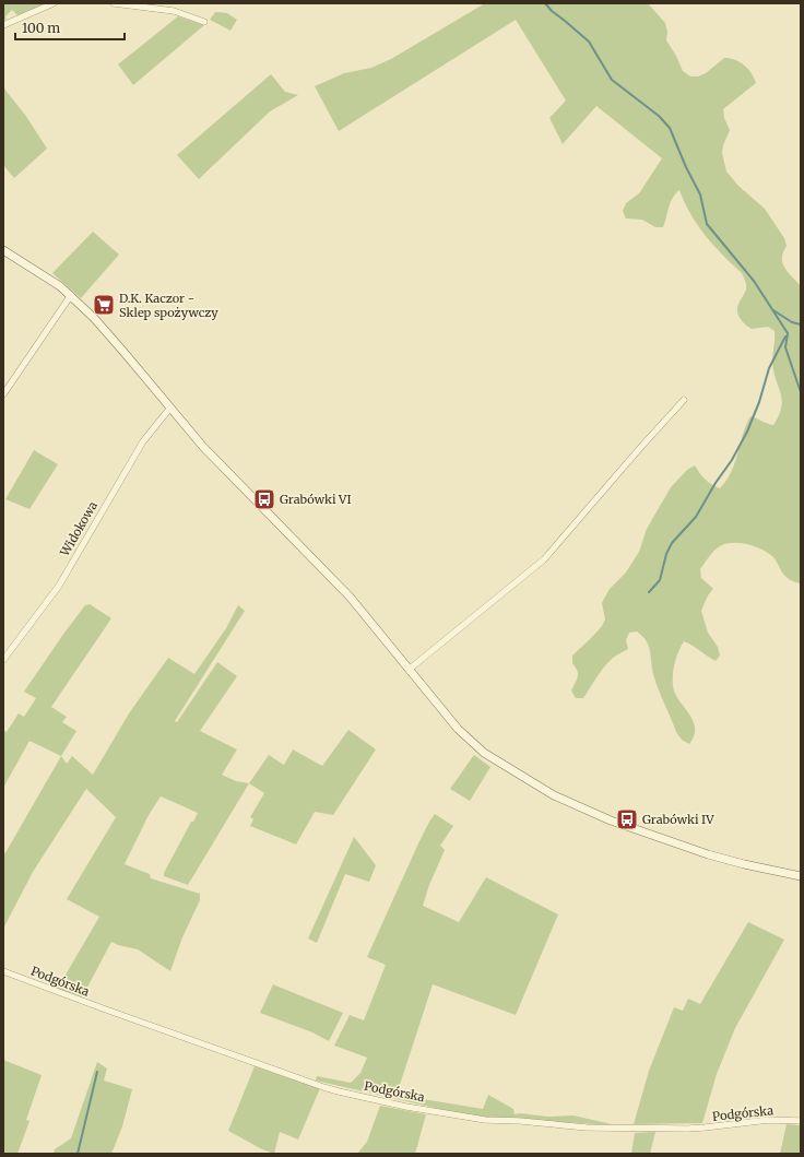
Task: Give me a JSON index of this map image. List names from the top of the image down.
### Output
{
  "streets": {
    "street": ["Widokowa", "Podgórska"]
  },
  "places": {
    "supermarket": ["D.K. Kaczor - Sklep spożywczy"],
    "bus stop": ["Grabówki VI", "Grabówki IV"]
  },
  "scale_bar": "100 m"
}
